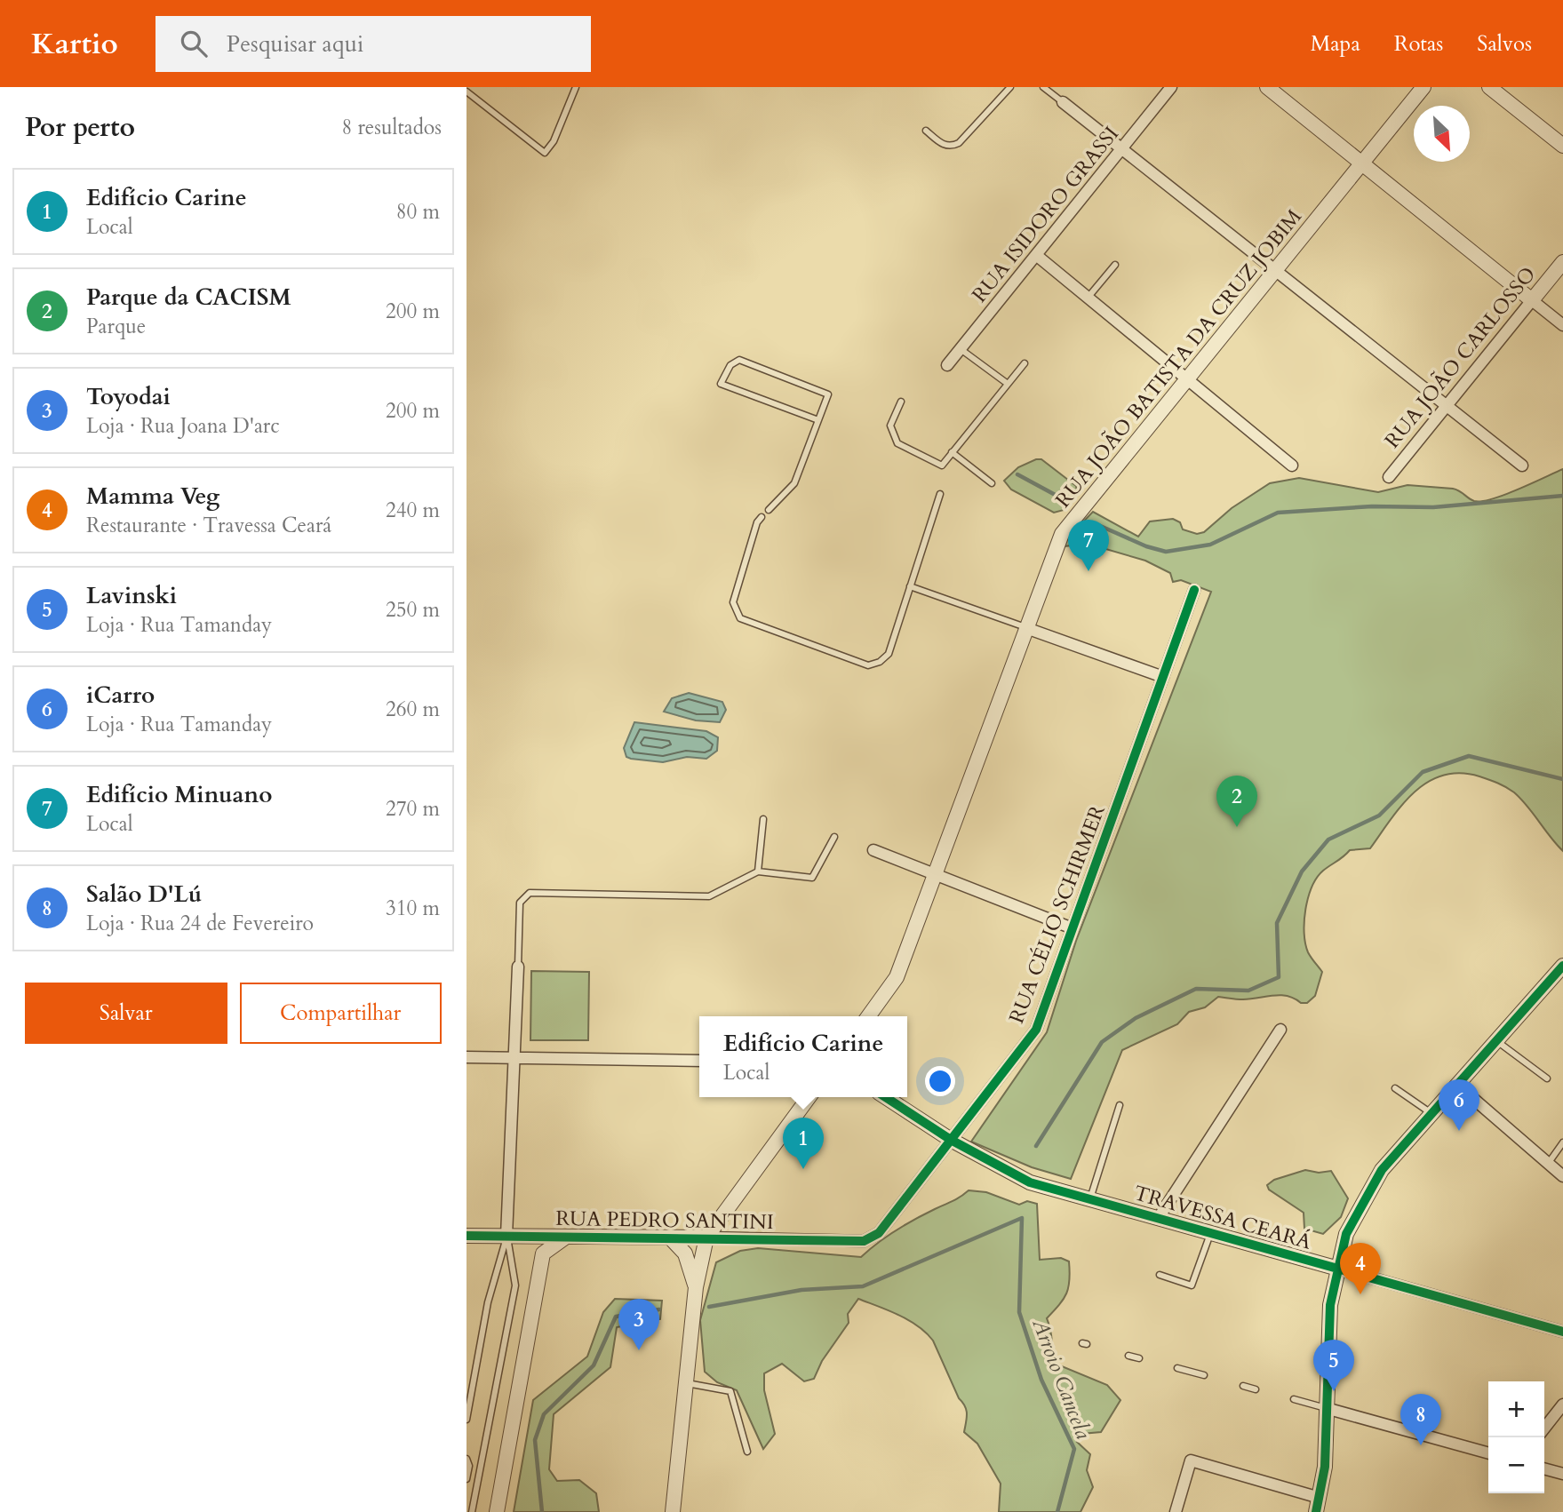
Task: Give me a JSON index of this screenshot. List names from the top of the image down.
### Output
{
  "streets": {
    "street": [
      "RUA ISIDORO GRASSI",
      "RUA JOÃO CARLOSSO",
      "RUA JOÃO BATISTA DA CRUZ JOBIM",
      "RUA CÉLIO SCHIRMER",
      "TRAVESSA CEARÁ",
      "RUA PEDRO SANTINI"
    ]
  },
  "crossings": [
    ["RUA CÉLIO SCHIRMER", "TRAVESSA CEARÁ"],
    ["RUA CÉLIO SCHIRMER", "RUA PEDRO SANTINI"]
  ],
  "water": ["Arroio Cancela"],
  "north": "bottom right",
  "page": {
    "header": "Kartio",
    "search": "Pesquisar aqui",
    "nav": ["Mapa", "Rotas", "Salvos"],
    "heading": ["Por perto", "8 resultados"],
    "list": [
      {
        "mark": "1",
        "name": "Edifício Carine",
        "note": "Local",
        "value": "80 m"
      },
      {
        "mark": "2",
        "name": "Parque da CACISM",
        "note": "Parque",
        "value": "200 m"
      },
      {
        "mark": "3",
        "name": "Toyodai",
        "note": "Loja · Rua Joana D'arc",
        "value": "200 m"
      },
      {
        "mark": "4",
        "name": "Mamma Veg",
        "note": "Restaurante · Travessa Ceará",
        "value": "240 m"
      },
      {
        "mark": "5",
        "name": "Lavinski",
        "note": "Loja · Rua Tamanday",
        "value": "250 m"
      },
      {
        "mark": "6",
        "name": "iCarro",
        "note": "Loja · Rua Tamanday",
        "value": "260 m"
      },
      {
        "mark": "7",
        "name": "Edifício Minuano",
        "note": "Local",
        "value": "270 m"
      },
      {
        "mark": "8",
        "name": "Salão D'Lú",
        "note": "Loja · Rua 24 de Fevereiro",
        "value": "310 m"
      }
    ],
    "pins": [
      "7",
      "2",
      "6",
      "1",
      "4",
      "3",
      "5",
      "8"
    ],
    "buttons": ["Salvar", "Compartilhar"],
    "popup": ["Edifício Carine", "Local"],
    "map_buttons": ["+", "−"]
  }
}
